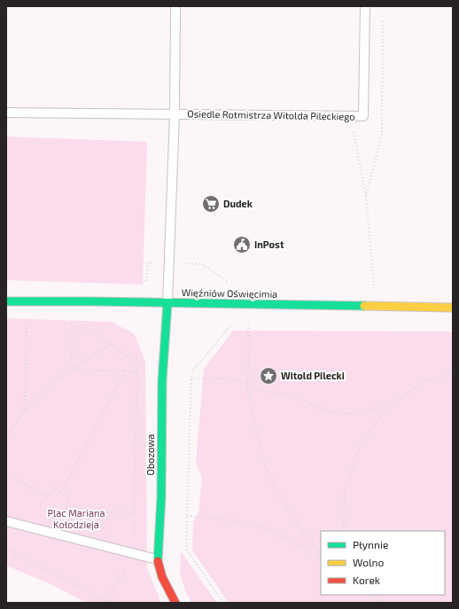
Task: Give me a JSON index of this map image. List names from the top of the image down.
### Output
{
  "streets": {
    "street": ["Więźniów Oświęcimia", "Obozowa"],
    "lane": ["Osiedle Rotmistrza Witolda Pileckiego"]
  },
  "crossings": [
    ["Osiedle Rotmistrza Witolda Pileckiego", "Więźniów Oświęcimia"],
    ["Osiedle Rotmistrza Witolda Pileckiego", "Obozowa"],
    ["Więźniów Oświęcimia", "Obozowa"]
  ],
  "parks": ["Plac Mariana Kołodzieja"],
  "places": {
    "supermarket": ["Dudek"],
    "public building": ["InPost"],
    "place": ["Witold Pilecki"]
  },
  "legend": ["Płynnie", "Wolno", "Korek"]
}
